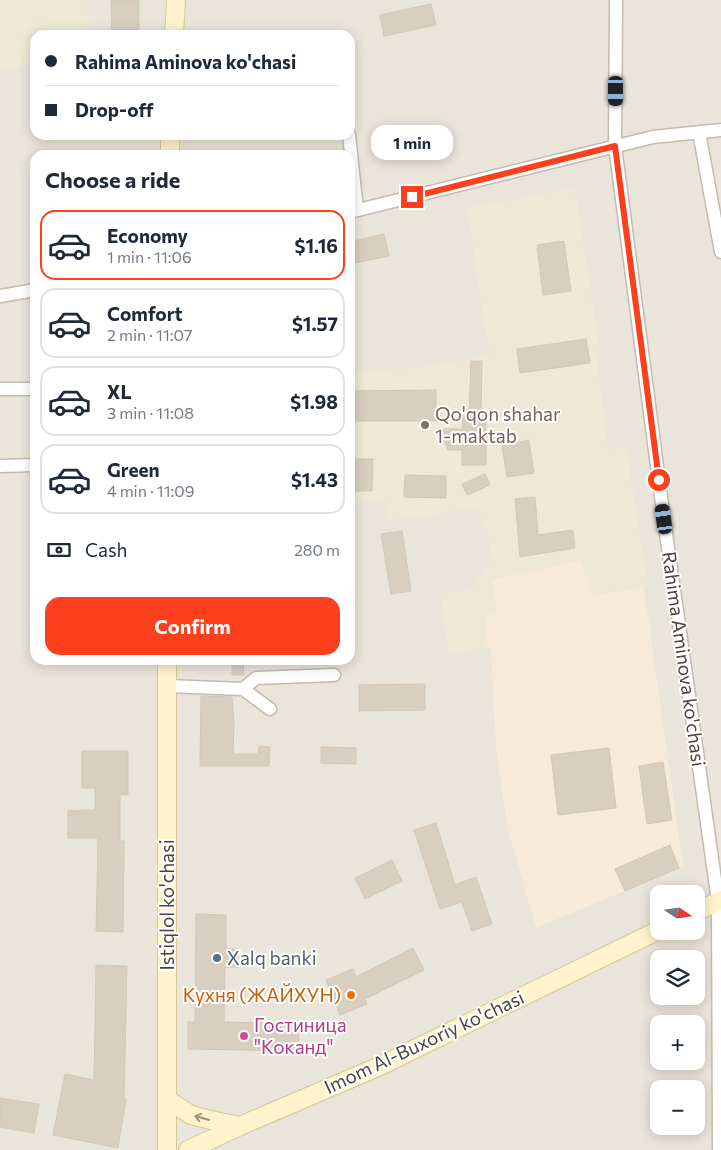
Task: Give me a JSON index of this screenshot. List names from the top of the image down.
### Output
{
  "streets": {
    "main road": ["Istiqlol ko'chasi", "Imom Al-Buxoriy ko'chasi"],
    "street": ["Rahima Aminova ko'chasi"]
  },
  "places": [
    "Qo'qon shahar 1-maktab",
    "Xalq banki",
    "Кухня (ЖАЙХУН)",
    "Гостиница \"Коканд\""
  ],
  "north": "right",
  "page": {
    "banner": ["Rahima Aminova ko'chasi", "Drop-off"],
    "bubble": "1 min",
    "heading": "Choose a ride",
    "list": [
      {
        "name": "Economy",
        "note": "1 min · 11:06",
        "value": "$1.16"
      },
      {
        "name": "Comfort",
        "note": "2 min · 11:07",
        "value": "$1.57"
      },
      {
        "name": "XL",
        "note": "3 min · 11:08",
        "value": "$1.98"
      },
      {
        "name": "Green",
        "note": "4 min · 11:09",
        "value": "$1.43"
      }
    ],
    "pay": ["Cash", "280 m"],
    "buttons": "Confirm",
    "map_buttons": ["+", "−"]
  }
}
